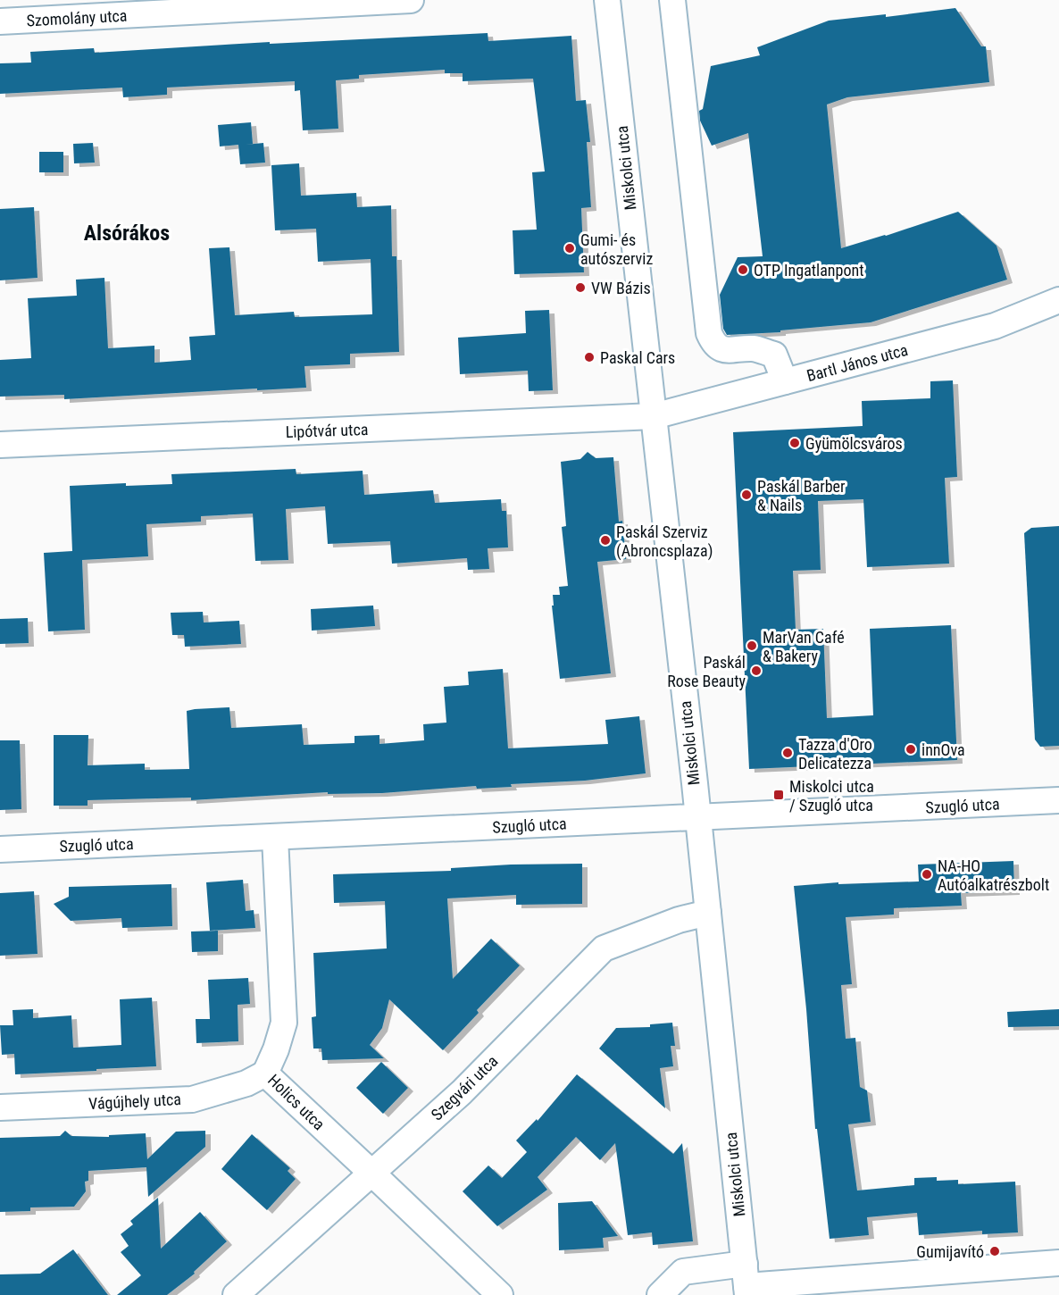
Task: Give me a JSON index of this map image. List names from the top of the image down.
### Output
{
  "streets": {
    "street": [
      "Szomolány utca",
      "Miskolci utca",
      "Bartl János utca",
      "Lipótvár utca",
      "Szugló utca",
      "Szegvári utca",
      "Vágújhely utca",
      "Holics utca"
    ]
  },
  "crossings": [
    ["Miskolci utca", "Bartl János utca"],
    ["Miskolci utca", "Lipótvár utca"],
    ["Miskolci utca", "Szugló utca"],
    ["Miskolci utca", "Szegvári utca"],
    ["Bartl János utca", "Lipótvár utca"],
    ["Szugló utca", "Holics utca"],
    ["Szegvári utca", "Holics utca"],
    ["Vágújhely utca", "Holics utca"]
  ],
  "districts": ["Alsórákos"],
  "places": {
    "other": [
      "Gumi- és autószerviz",
      "OTP Ingatlanpont",
      "VW Bázis",
      "Paskal Cars",
      "Gyümölcsváros",
      "Paskál Barber & Nails",
      "Paskál Szerviz (Abroncsplaza)",
      "MarVan Café & Bakery",
      "Paskál Rose Beauty",
      "innOva",
      "Tazza d'Oro Delicatezza",
      "NA-HO Autóalkatrészbolt",
      "Gumijavító"
    ],
    "transit": ["Miskolci utca / Szugló utca"]
  }
}
